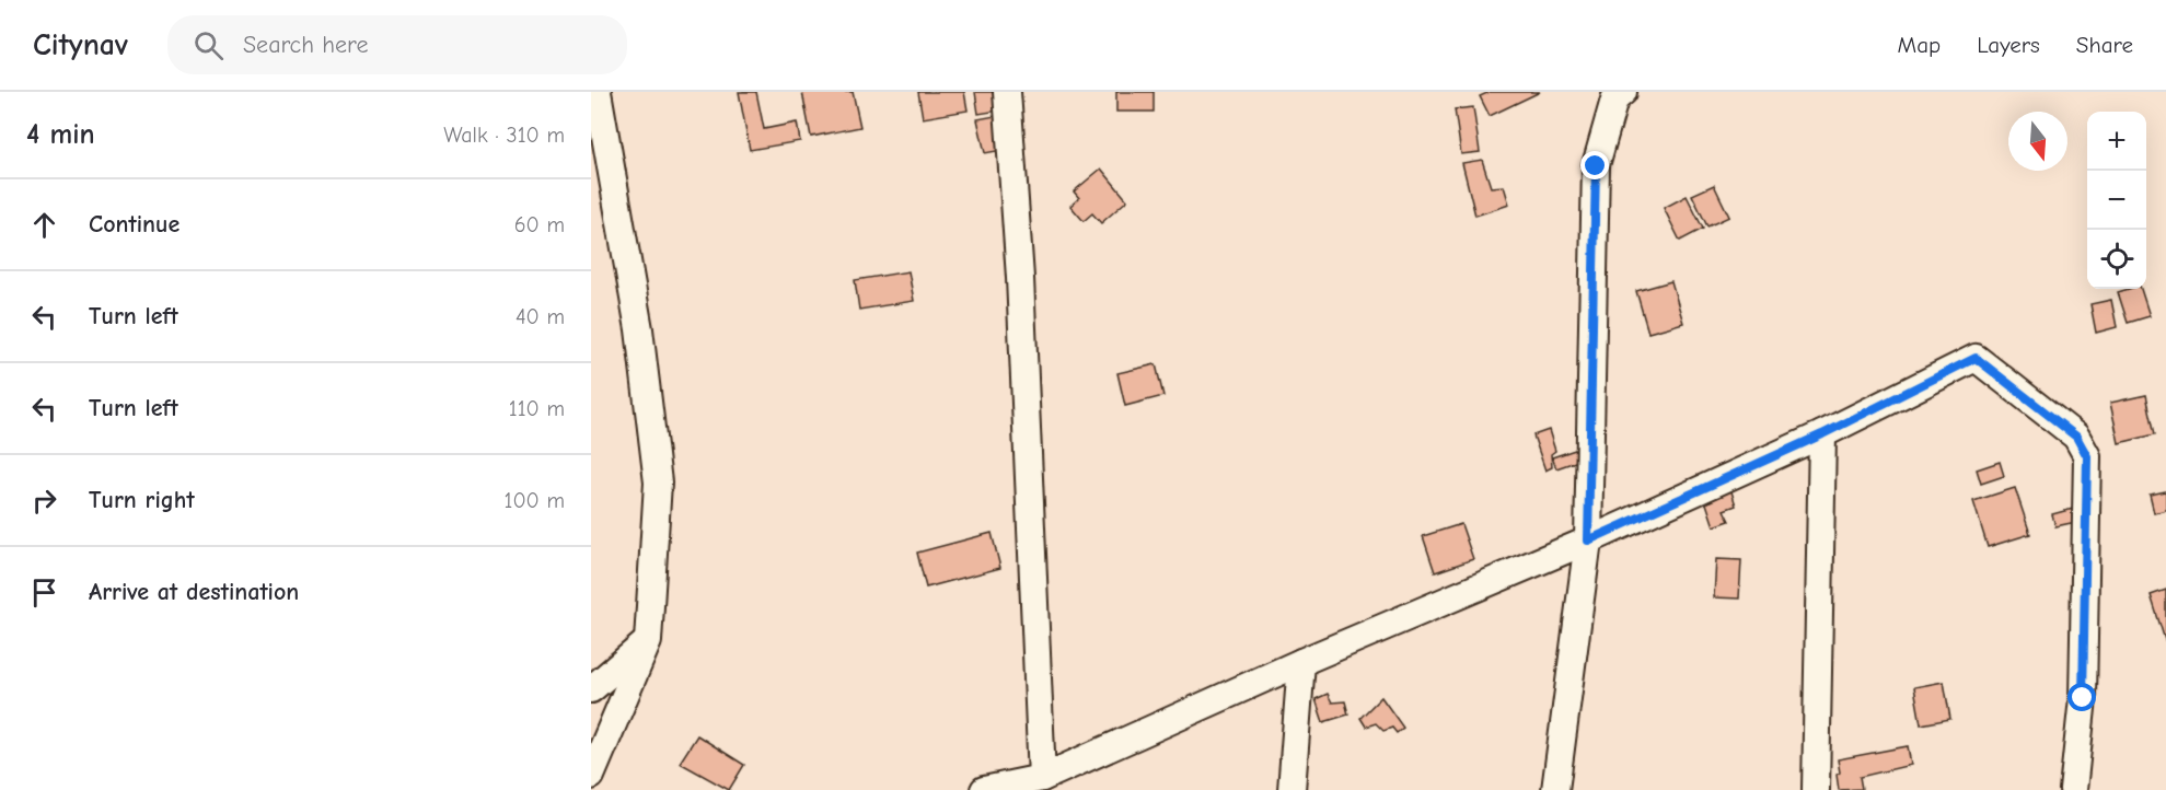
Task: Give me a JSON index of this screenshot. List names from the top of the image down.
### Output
{
  "north": "bottom",
  "page": {
    "header": "Citynav",
    "search": "Search here",
    "nav": ["Map", "Layers", "Share"],
    "heading": ["4 min", "Walk · 310 m"],
    "map_buttons": ["+", "−"],
    "list": [
      ["Continue", "60 m"],
      ["Turn left", "40 m"],
      ["Turn left", "110 m"],
      ["Turn right", "100 m"],
      "Arrive at destination"
    ]
  }
}
